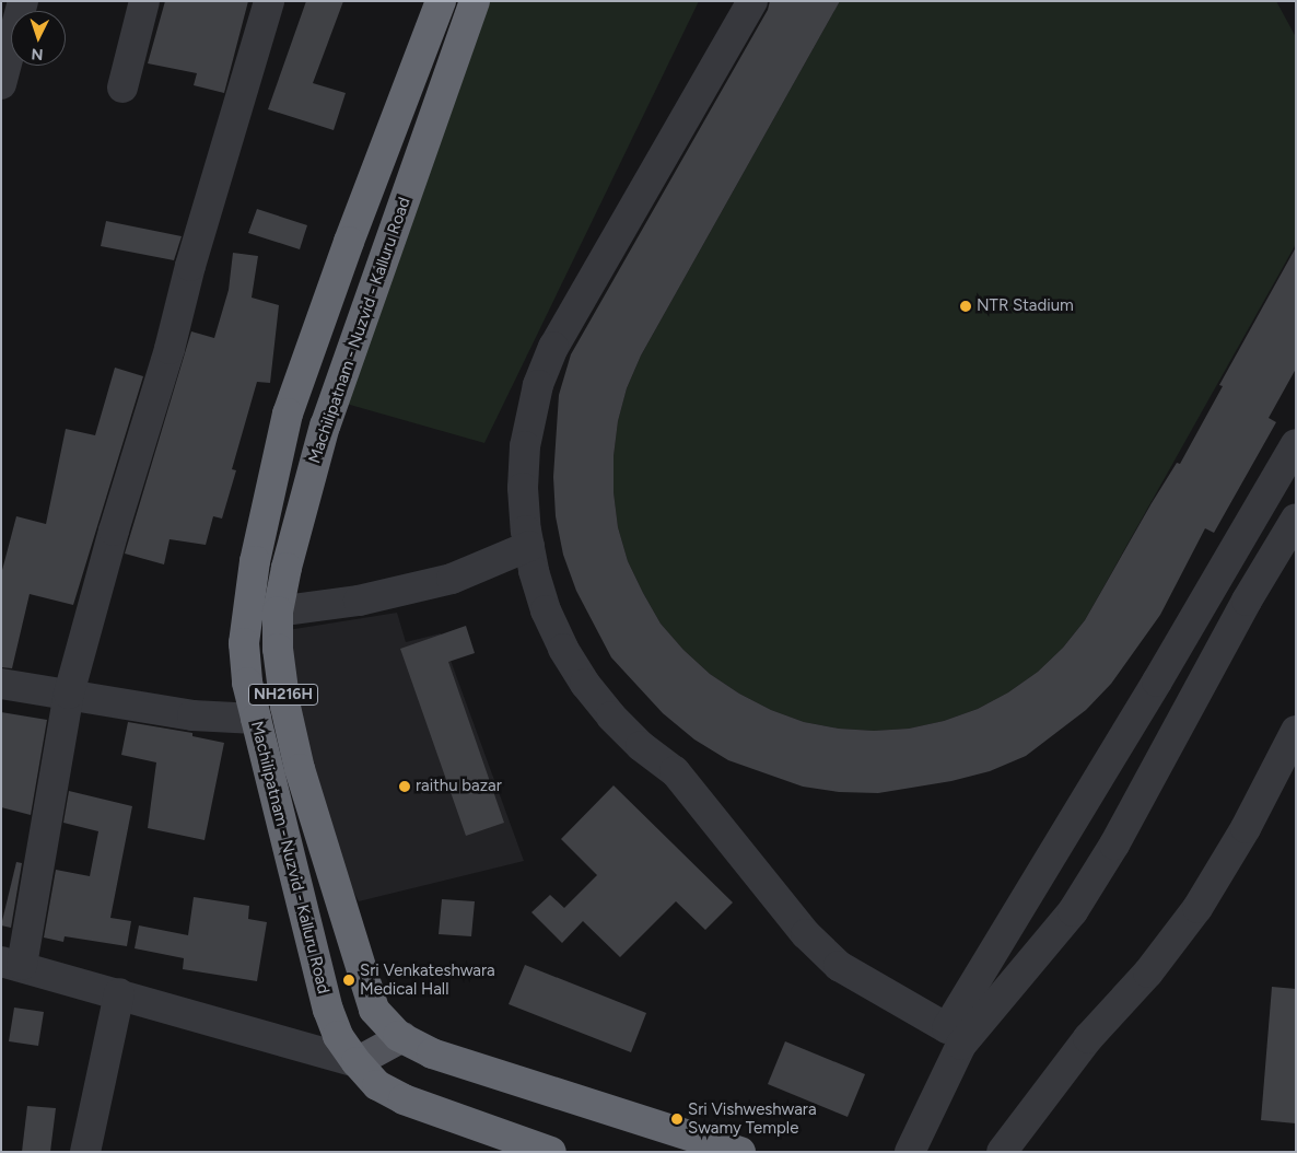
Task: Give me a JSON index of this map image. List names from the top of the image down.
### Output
{
  "streets": {
    "highway": ["Machilipatnam - Nuzvid - Kalluru Road", "NH216H"]
  },
  "places": [
    "NTR Stadium",
    "raithu bazar",
    "Sri Venkateshwara Medical Hall",
    "Sri Vishweshwara Swamy Temple"
  ],
  "north": "bottom"
}
